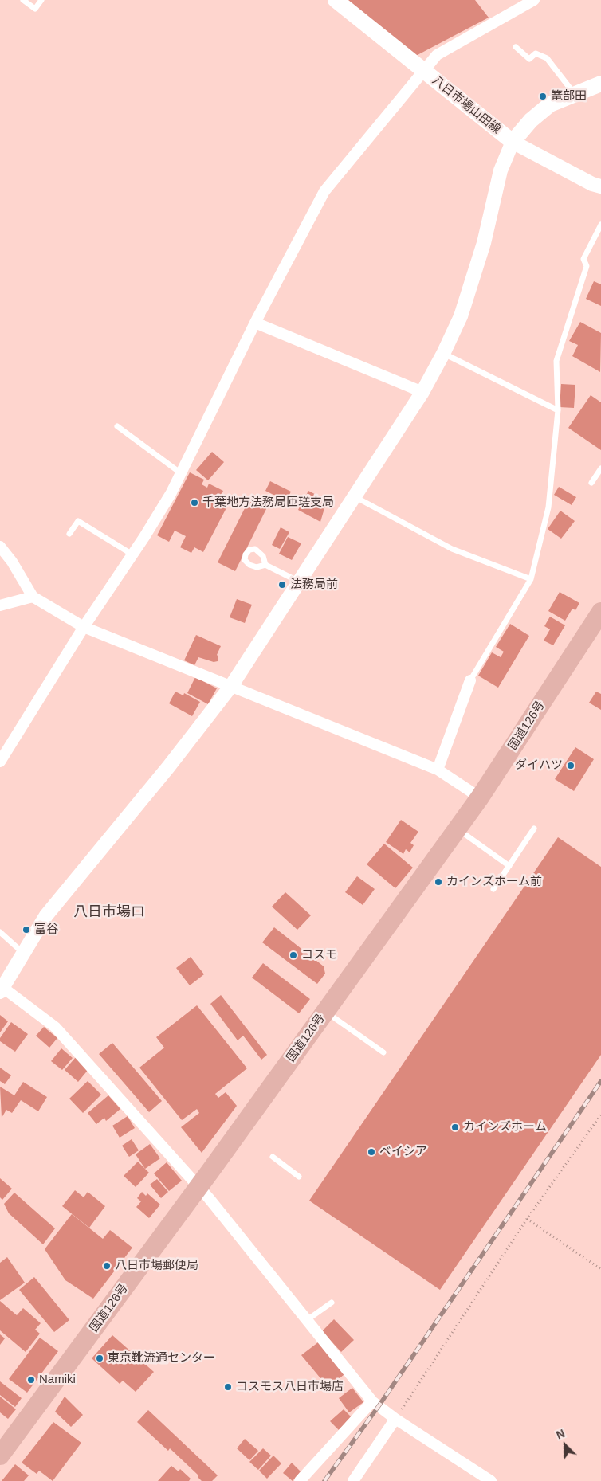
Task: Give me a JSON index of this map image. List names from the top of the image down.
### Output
{
  "streets": {
    "highway": ["国道126号"],
    "main road": ["八日市場山田線"]
  },
  "districts": ["八日市場ロ"],
  "places": [
    "篭部田",
    "千葉地方法務局匝瑳支局",
    "法務局前",
    "ダイハツ",
    "カインズホーム前",
    "富谷",
    "コスモ",
    "カインズホーム",
    "ベイシア",
    "八日市場郵便局",
    "東京靴流通センター",
    "Namiki",
    "コスモス八日市場店"
  ],
  "north": "top left"
}
